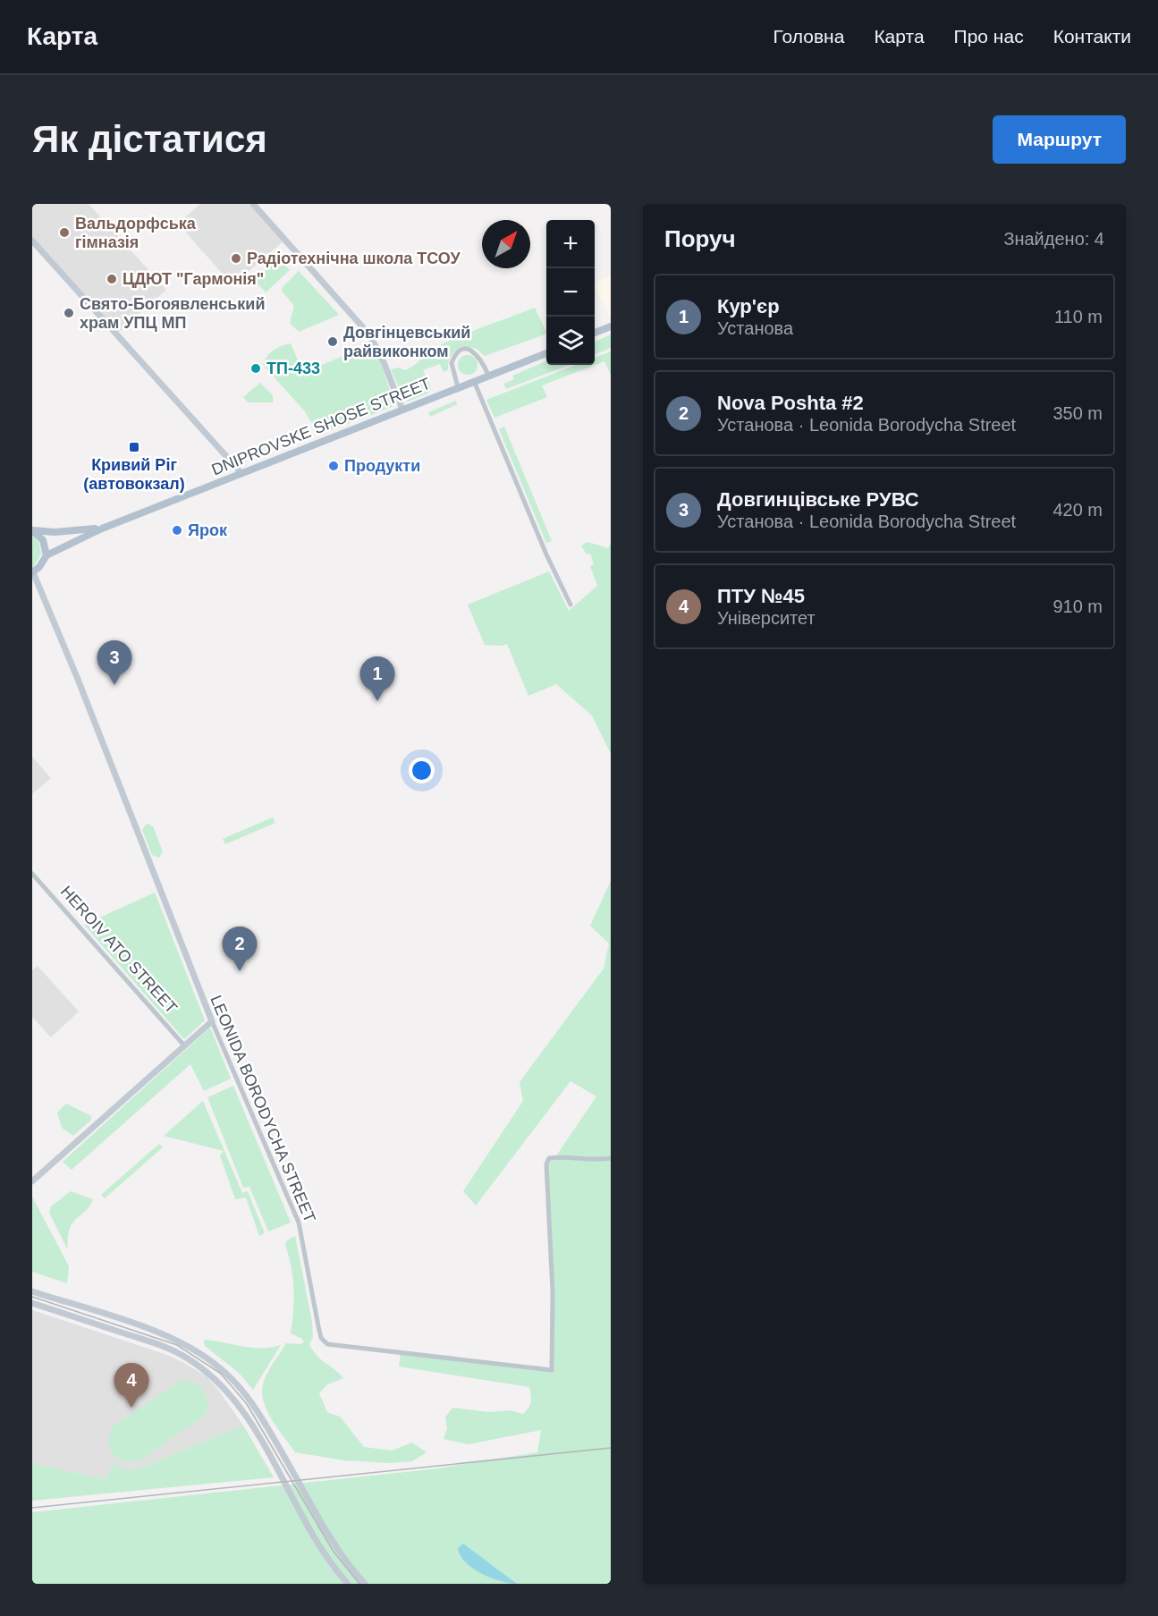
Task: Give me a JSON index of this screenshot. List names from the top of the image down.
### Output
{
  "streets": {
    "main road": ["DNIPROVSKE SHOSE STREET"],
    "street": ["HEROIV ATO STREET", "LEONIDA BORODYCHA STREET"]
  },
  "places": {
    "other": [
      "Вальдорфська гімназія",
      "Радіотехнічна школа ТСОУ",
      "ЦДЮТ \"Гармонія\"",
      "Свято-Богоявленський храм УПЦ МП",
      "Довгінцевський райвиконком",
      "ТП-433",
      "Продукти",
      "Ярок"
    ],
    "transit": ["Кривий Ріг (автовокзал)"]
  },
  "north": "top right",
  "page": {
    "header": "Карта",
    "nav": [
      "Головна",
      "Карта",
      "Про нас",
      "Контакти"
    ],
    "buttons": "Маршрут",
    "title": "Як дістатися",
    "heading": ["Поруч", "Знайдено: 4"],
    "map_buttons": ["+", "−"],
    "list": [
      {
        "mark": "1",
        "name": "Кур'єр",
        "note": "Установа",
        "value": "110 m"
      },
      {
        "mark": "2",
        "name": "Nova Poshta #2",
        "note": "Установа · Leonida Borodycha Street",
        "value": "350 m"
      },
      {
        "mark": "3",
        "name": "Довгинцівське РУВС",
        "note": "Установа · Leonida Borodycha Street",
        "value": "420 m"
      },
      {
        "mark": "4",
        "name": "ПТУ №45",
        "note": "Університет",
        "value": "910 m"
      }
    ],
    "pins": [
      "3",
      "1",
      "2",
      "4"
    ]
  }
}
